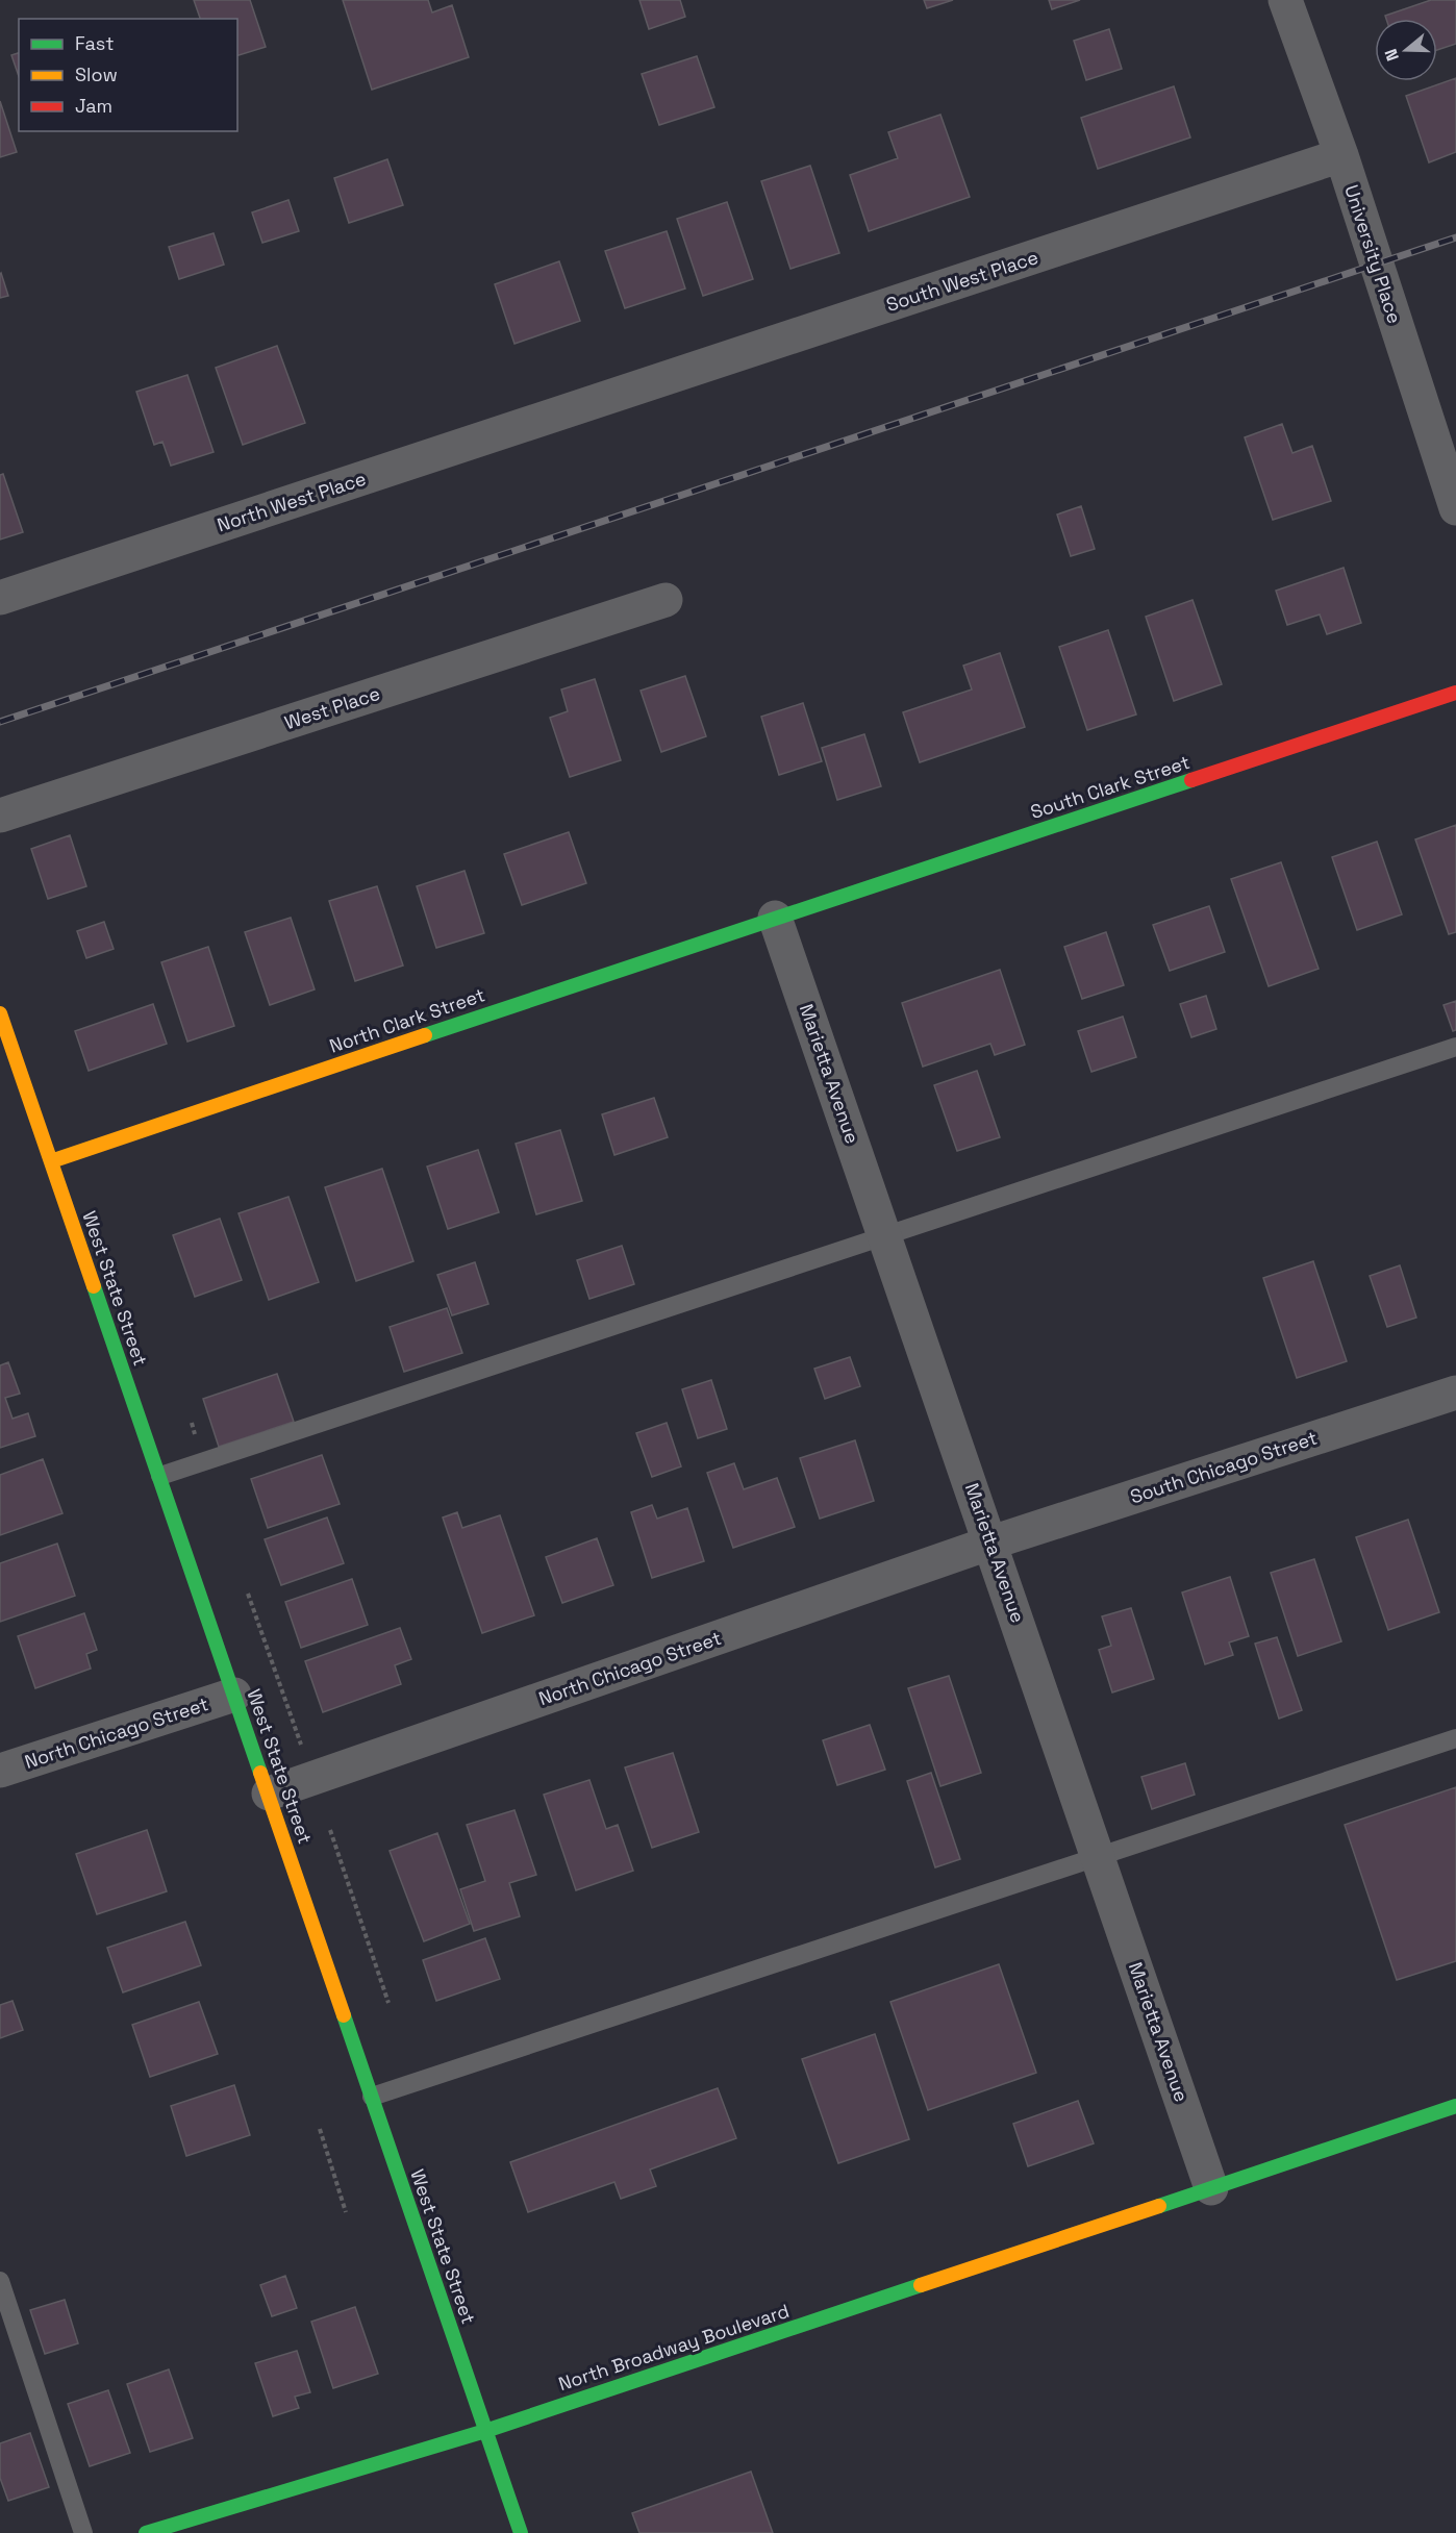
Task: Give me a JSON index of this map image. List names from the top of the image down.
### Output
{
  "streets": {
    "street": [
      "University Place",
      "South West Place",
      "North West Place",
      "West Place",
      "South Clark Street",
      "North Clark Street",
      "Marietta Avenue",
      "West State Street",
      "South Chicago Street",
      "North Chicago Street",
      "North Broadway Boulevard"
    ]
  },
  "crossings": [
    ["University Place", "South West Place"],
    ["South West Place", "North West Place"],
    ["South Clark Street", "North Clark Street"],
    ["South Clark Street", "Marietta Avenue"],
    ["North Clark Street", "Marietta Avenue"],
    ["North Clark Street", "West State Street"],
    ["Marietta Avenue", "South Chicago Street"],
    ["Marietta Avenue", "North Chicago Street"],
    ["Marietta Avenue", "North Broadway Boulevard"],
    ["West State Street", "North Chicago Street"],
    ["West State Street", "North Broadway Boulevard"],
    ["South Chicago Street", "North Chicago Street"]
  ],
  "legend": ["Fast", "Slow", "Jam"],
  "north": "left"
}
